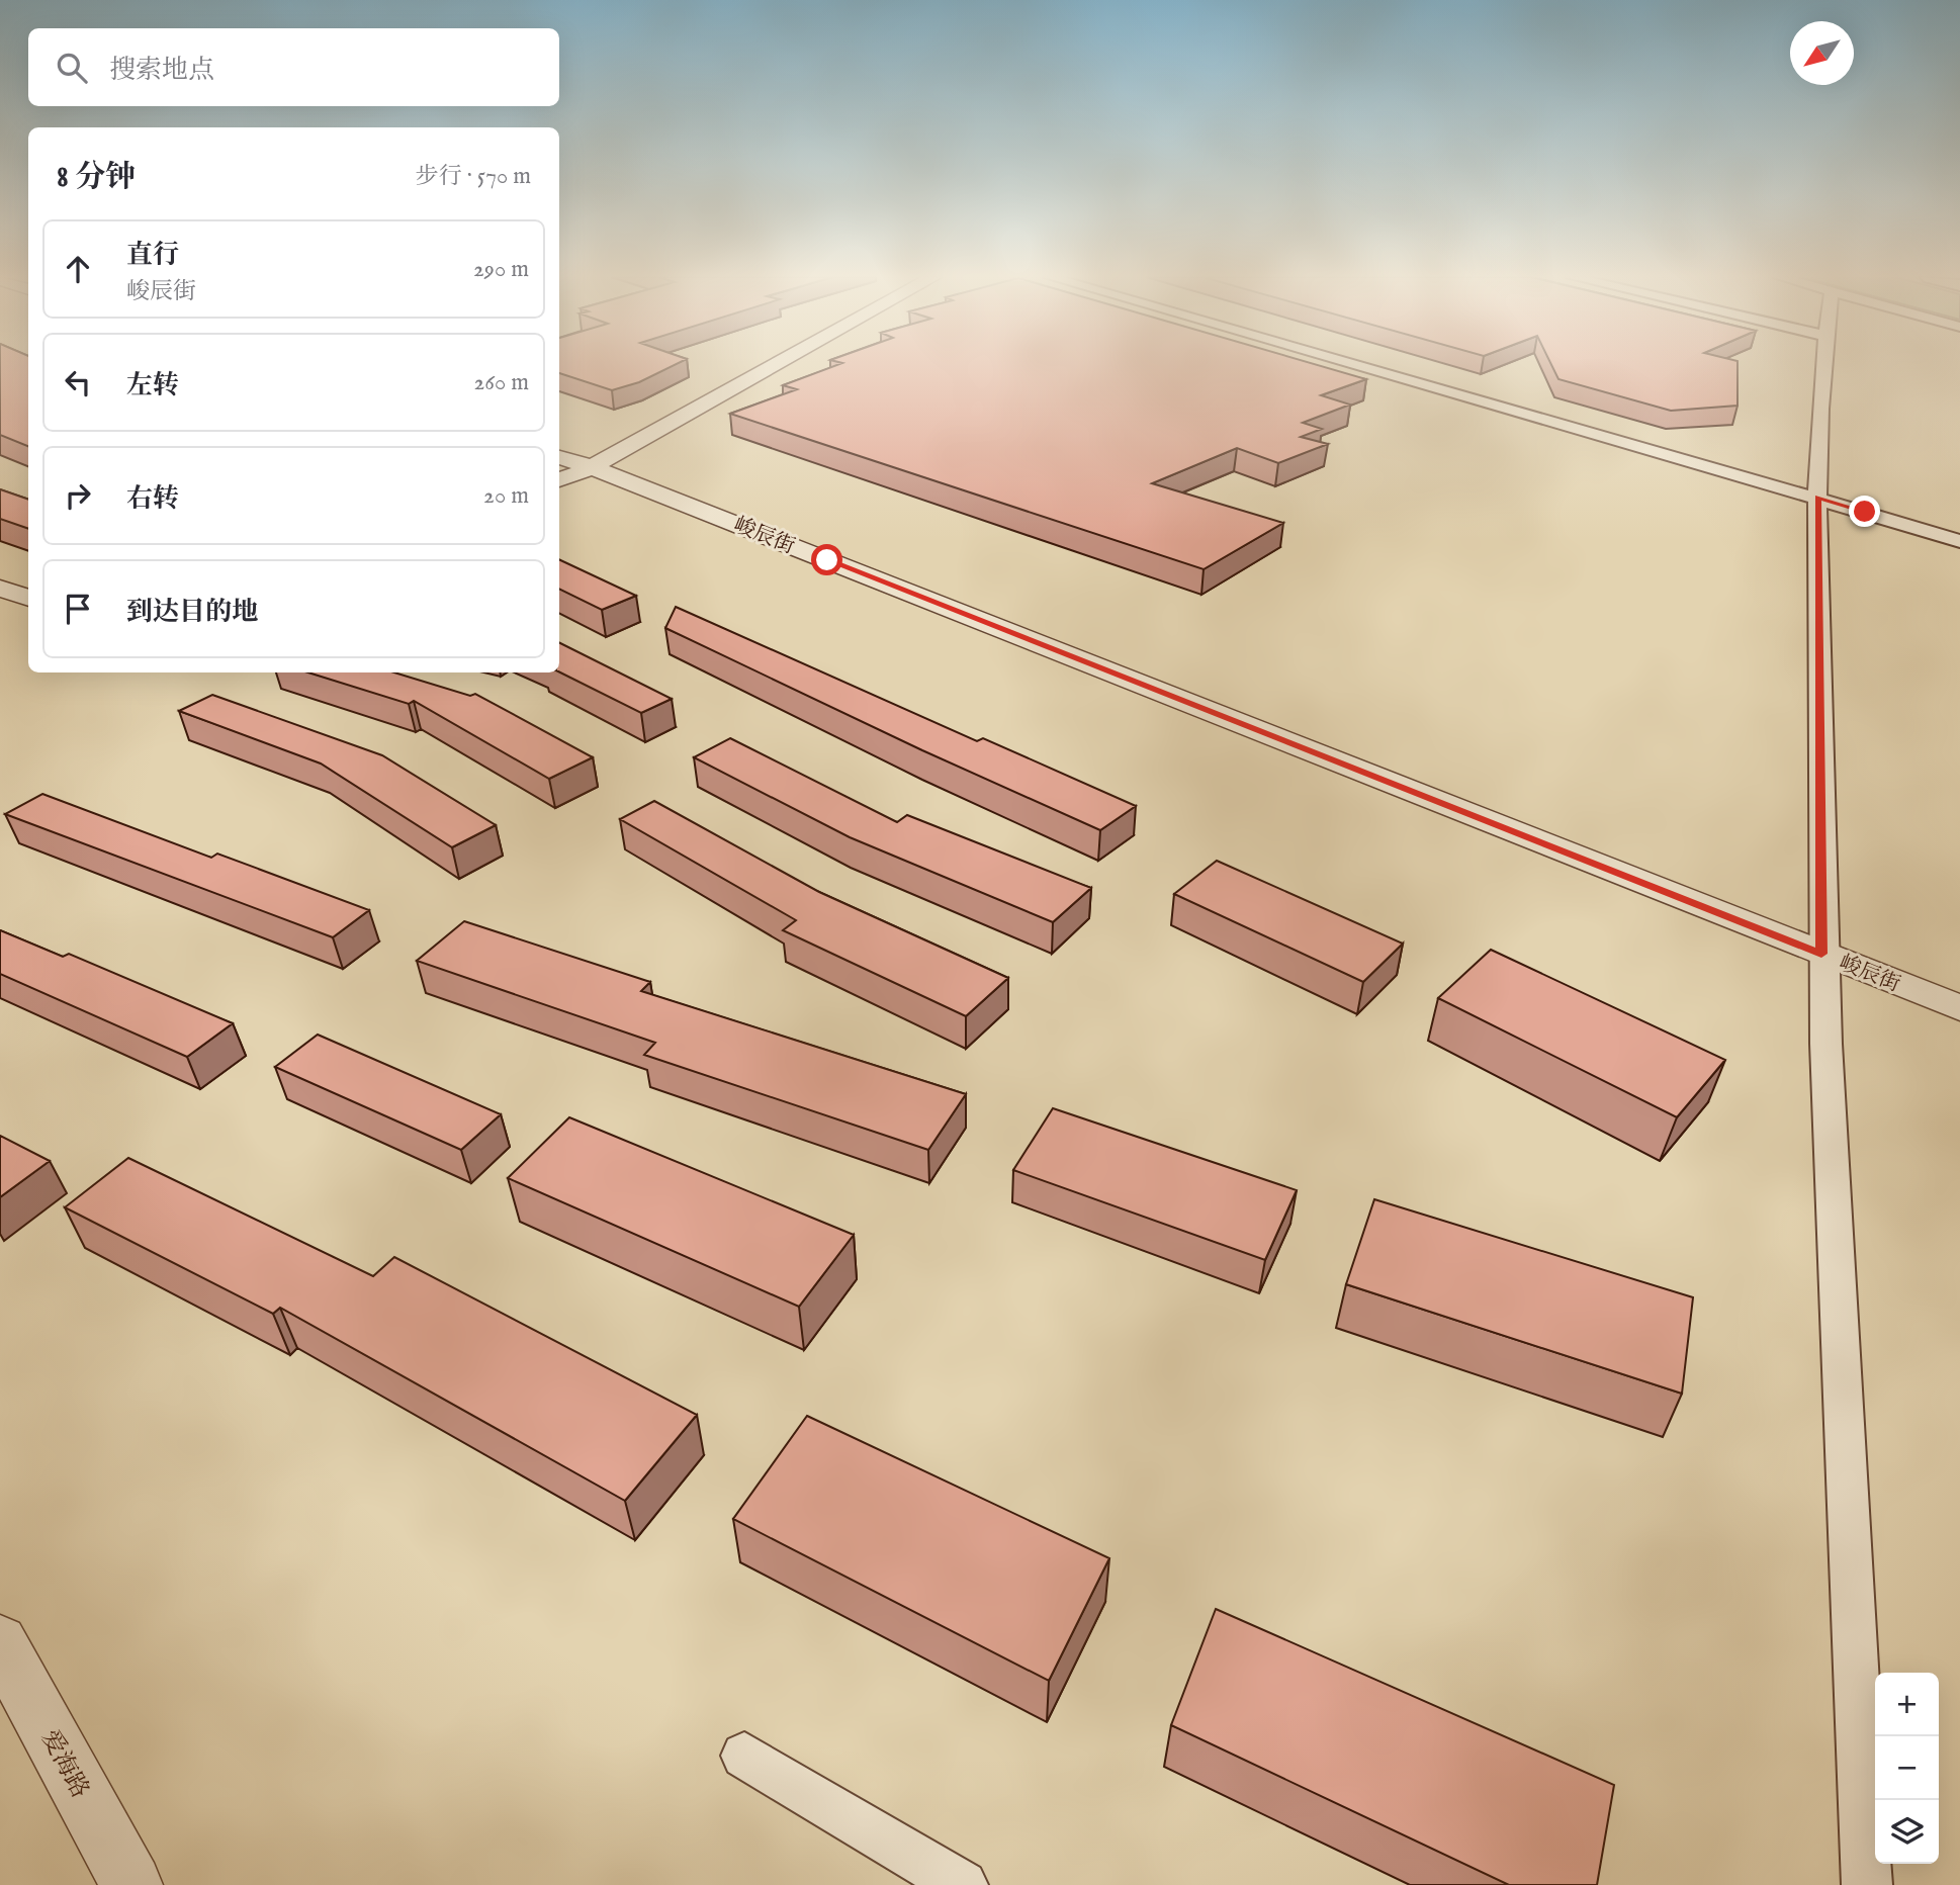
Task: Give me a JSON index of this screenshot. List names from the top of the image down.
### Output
{
  "streets": {
    "street": ["峻辰街", "爱海路"]
  },
  "north": "bottom left",
  "page": {
    "search": "搜索地点",
    "heading": ["8 分钟", "步行 · 570 m"],
    "list": [
      ["直行", "峻辰街", "290 m"],
      ["左转", "260 m"],
      ["右转", "20 m"],
      "到达目的地"
    ],
    "map_buttons": ["+", "−"]
  }
}
